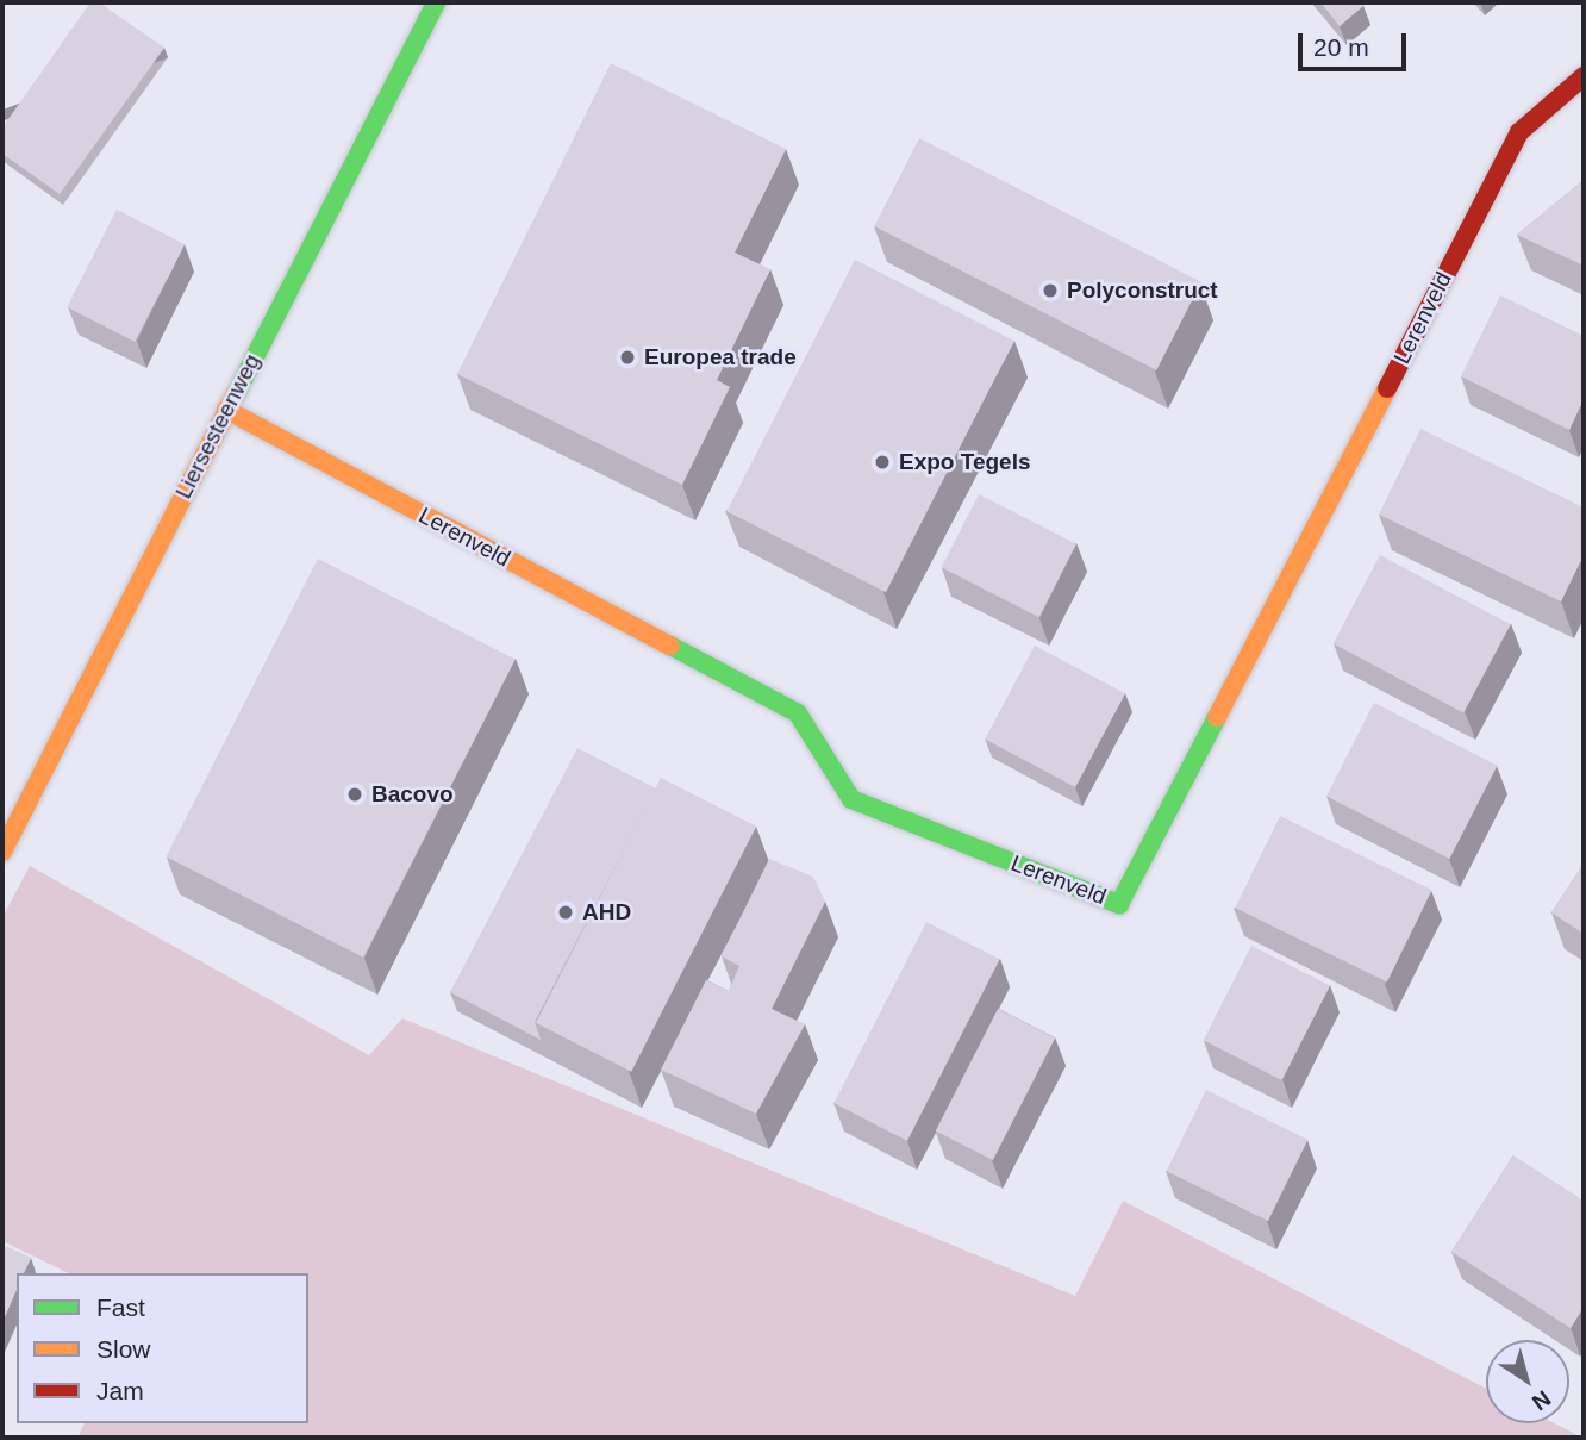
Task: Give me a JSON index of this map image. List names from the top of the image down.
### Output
{
  "streets": {
    "street": ["Lerenveld", "Liersesteenweg"]
  },
  "crossings": [
    ["Lerenveld", "Liersesteenweg"]
  ],
  "places": [
    "Polyconstruct",
    "Europea trade",
    "Expo Tegels",
    "Bacovo",
    "AHD"
  ],
  "legend": ["Fast", "Slow", "Jam"],
  "scale_bar": "20 m",
  "north": "bottom right"
}
